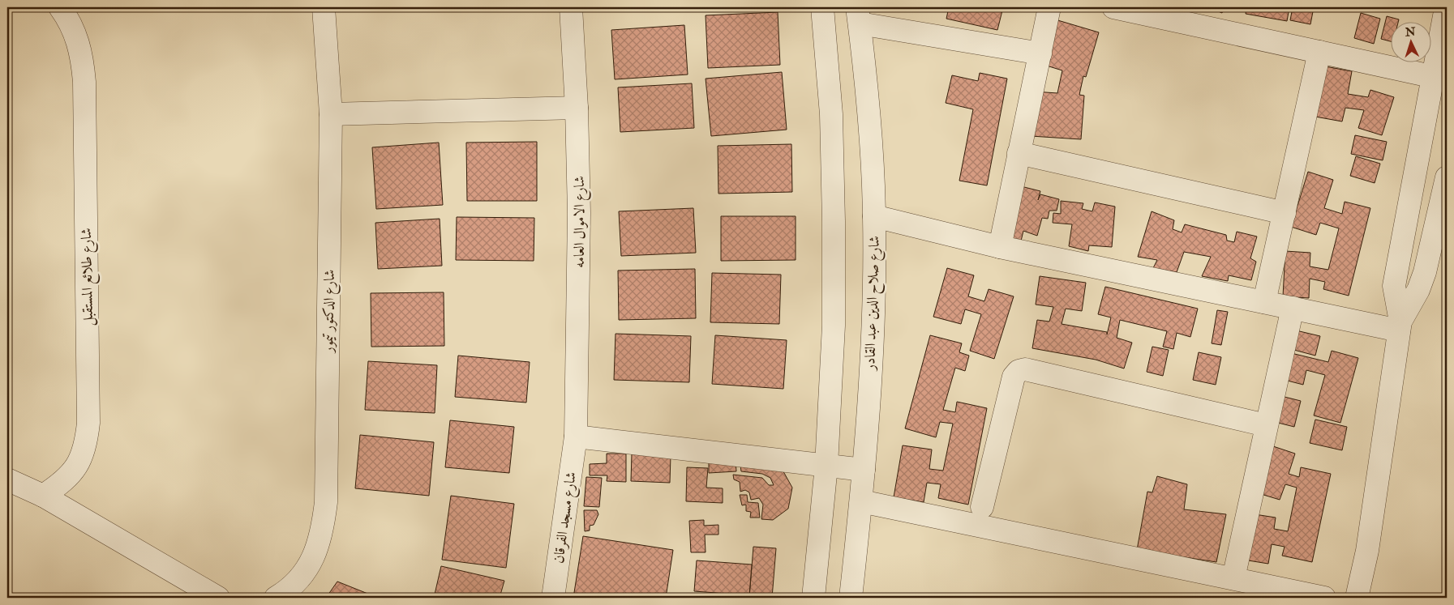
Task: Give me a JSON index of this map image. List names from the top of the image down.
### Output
{
  "streets": {
    "street": [
      "شارع الاموال العامه",
      "شارع طلائع المستقبل",
      "شارع صلاح الدين عبد القادر",
      "شارع الدكتور تيمور",
      "شارع مسجد الفرقان"
    ]
  },
  "crossings": [
    ["شارع الاموال العامه", "شارع مسجد الفرقان"]
  ],
  "north": "top"
}
